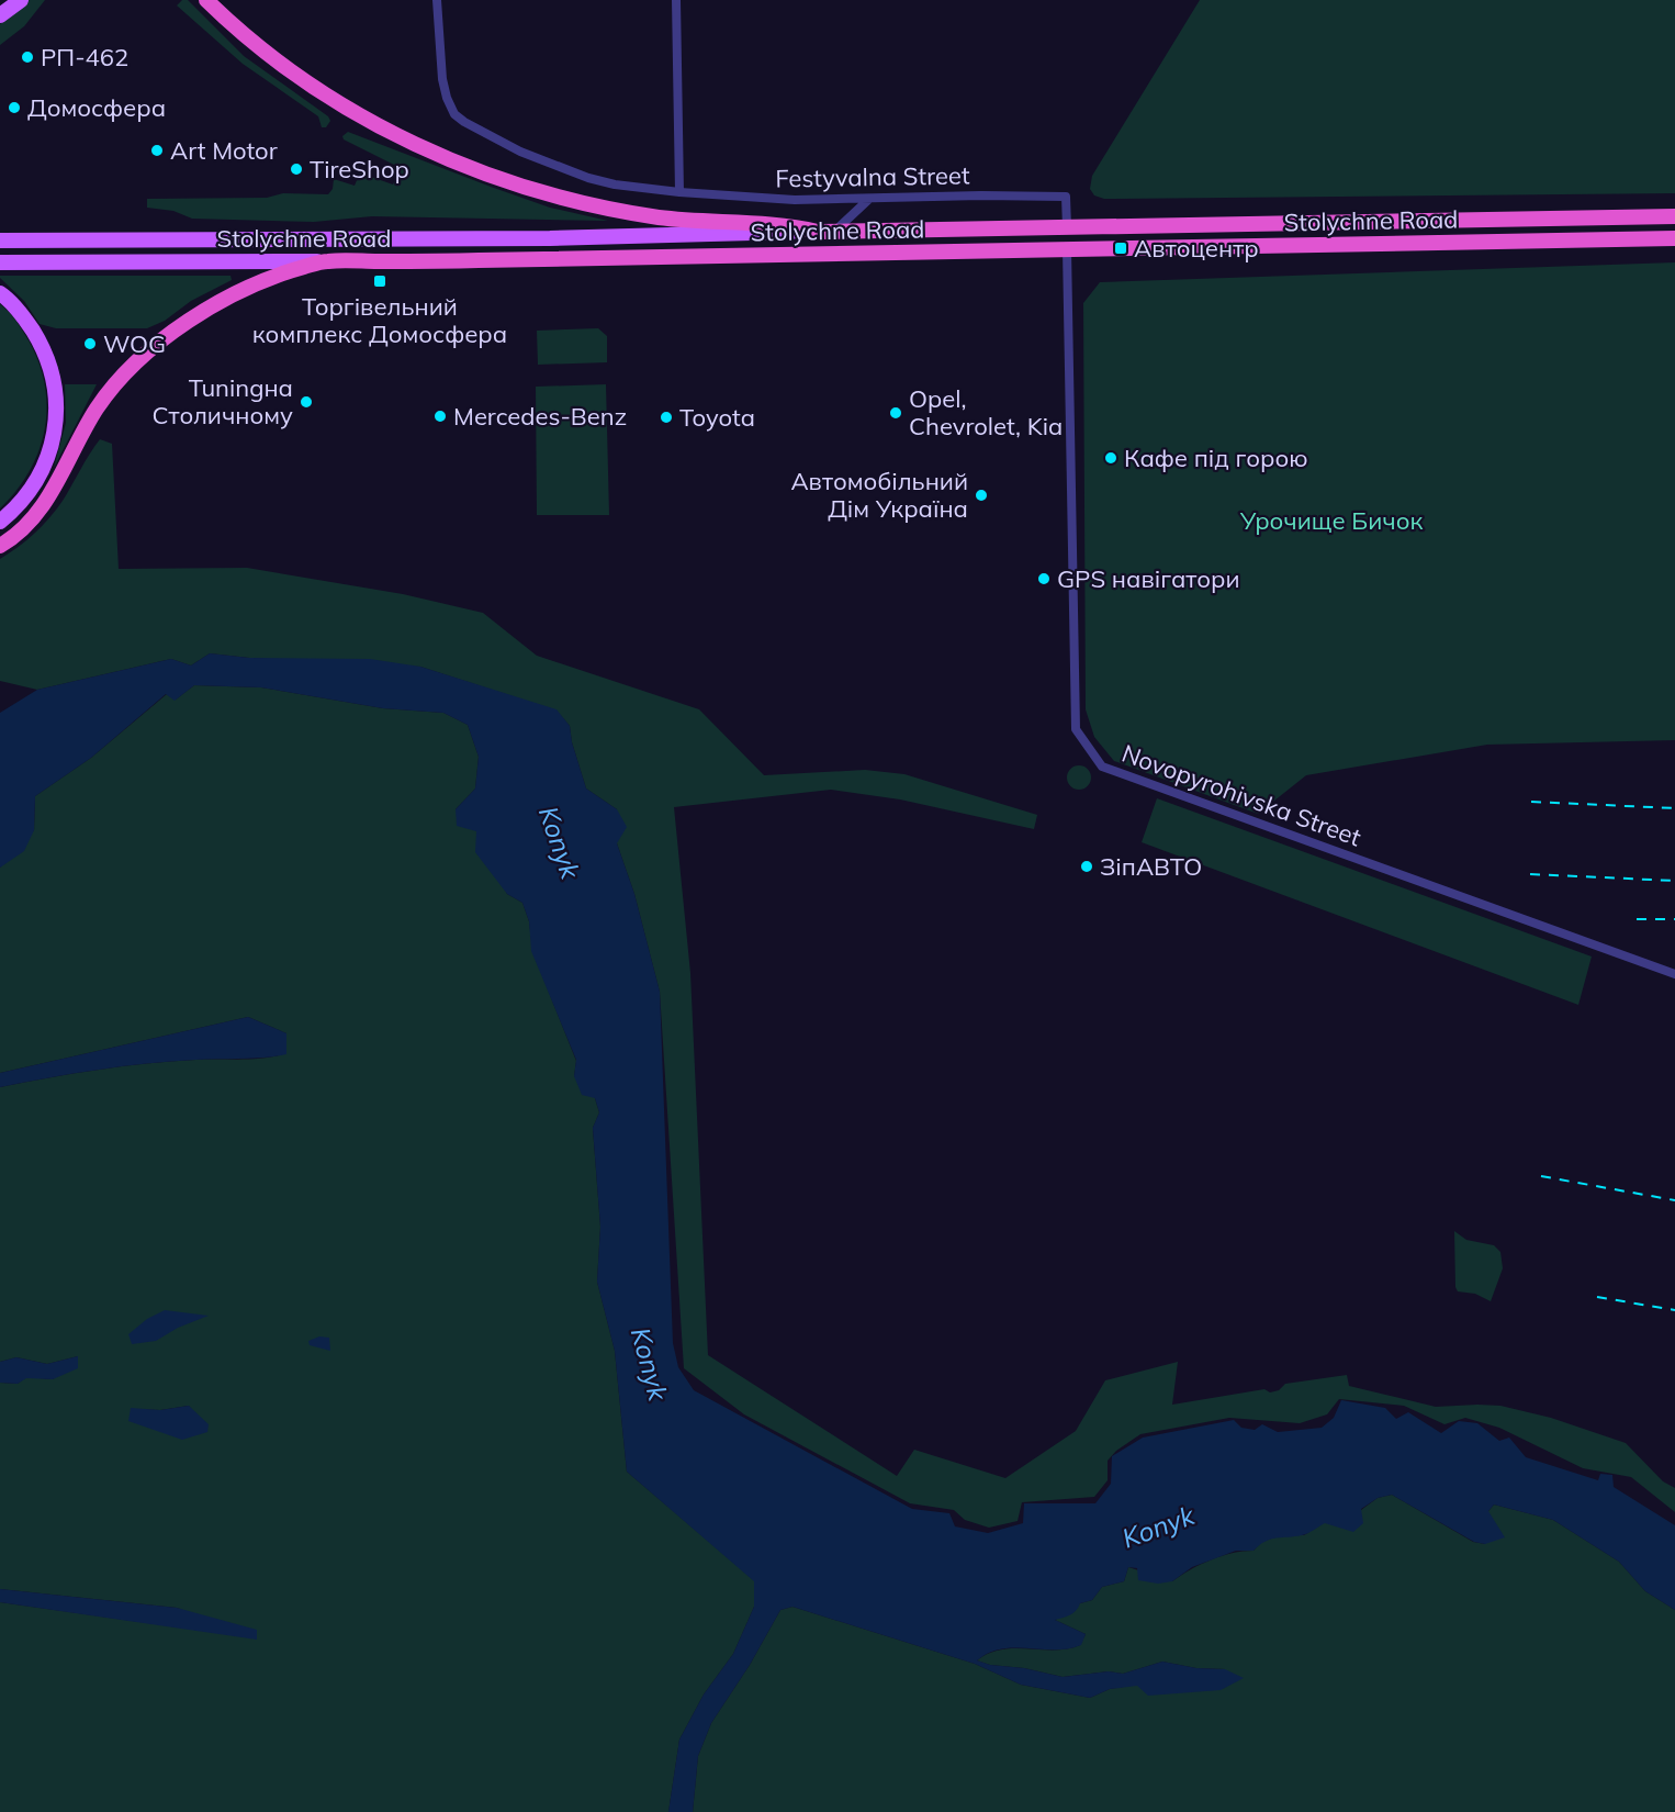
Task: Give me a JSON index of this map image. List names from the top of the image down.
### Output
{
  "streets": {
    "highway": ["Stolychne Road"],
    "street": ["Festyvalna Street", "Novopyrohivska Street"]
  },
  "crossings": [
    ["Festyvalna Street", "Stolychne Road"],
    ["Stolychne Road", "Novopyrohivska Street"]
  ],
  "water": ["Konyk"],
  "parks": ["Урочище Бичок"],
  "places": {
    "other": [
      "РП-462",
      "Домосфера",
      "Art Motor",
      "TireShop",
      "WOG",
      "Tuningна Столичному",
      "Opel, Chevrolet, Kia",
      "Mercedes-Benz",
      "Toyota",
      "Кафе під горою",
      "Автомобільний Дім Україна",
      "GPS навігатори",
      "ЗіпАВТО"
    ],
    "transit": ["Автоцентр", "Торгівельний комплекс Домосфера"]
  }
}
